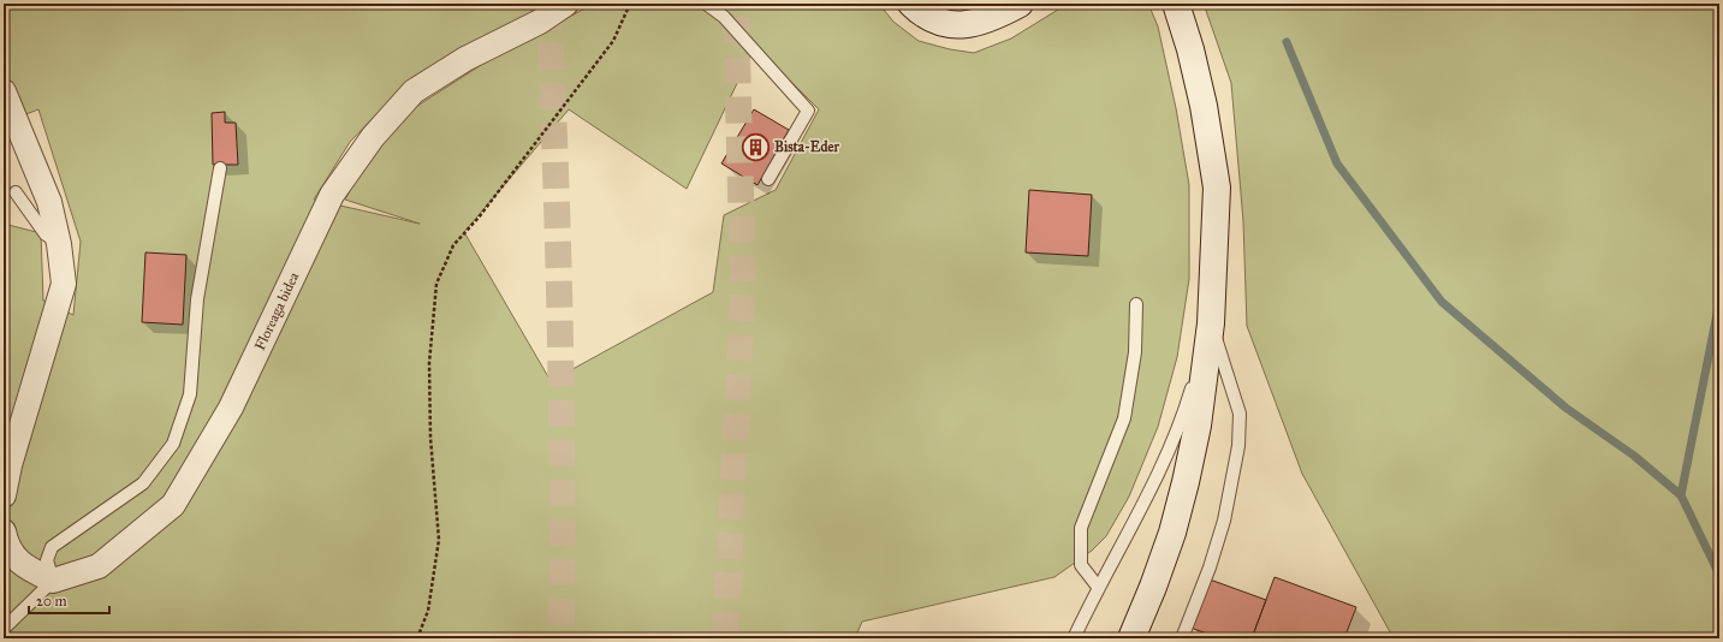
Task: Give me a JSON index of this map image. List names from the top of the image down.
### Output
{
  "streets": {
    "street": ["Floreaga bidea"]
  },
  "places": {
    "building": ["Bista-Eder"]
  },
  "scale_bar": "20 m"
}
